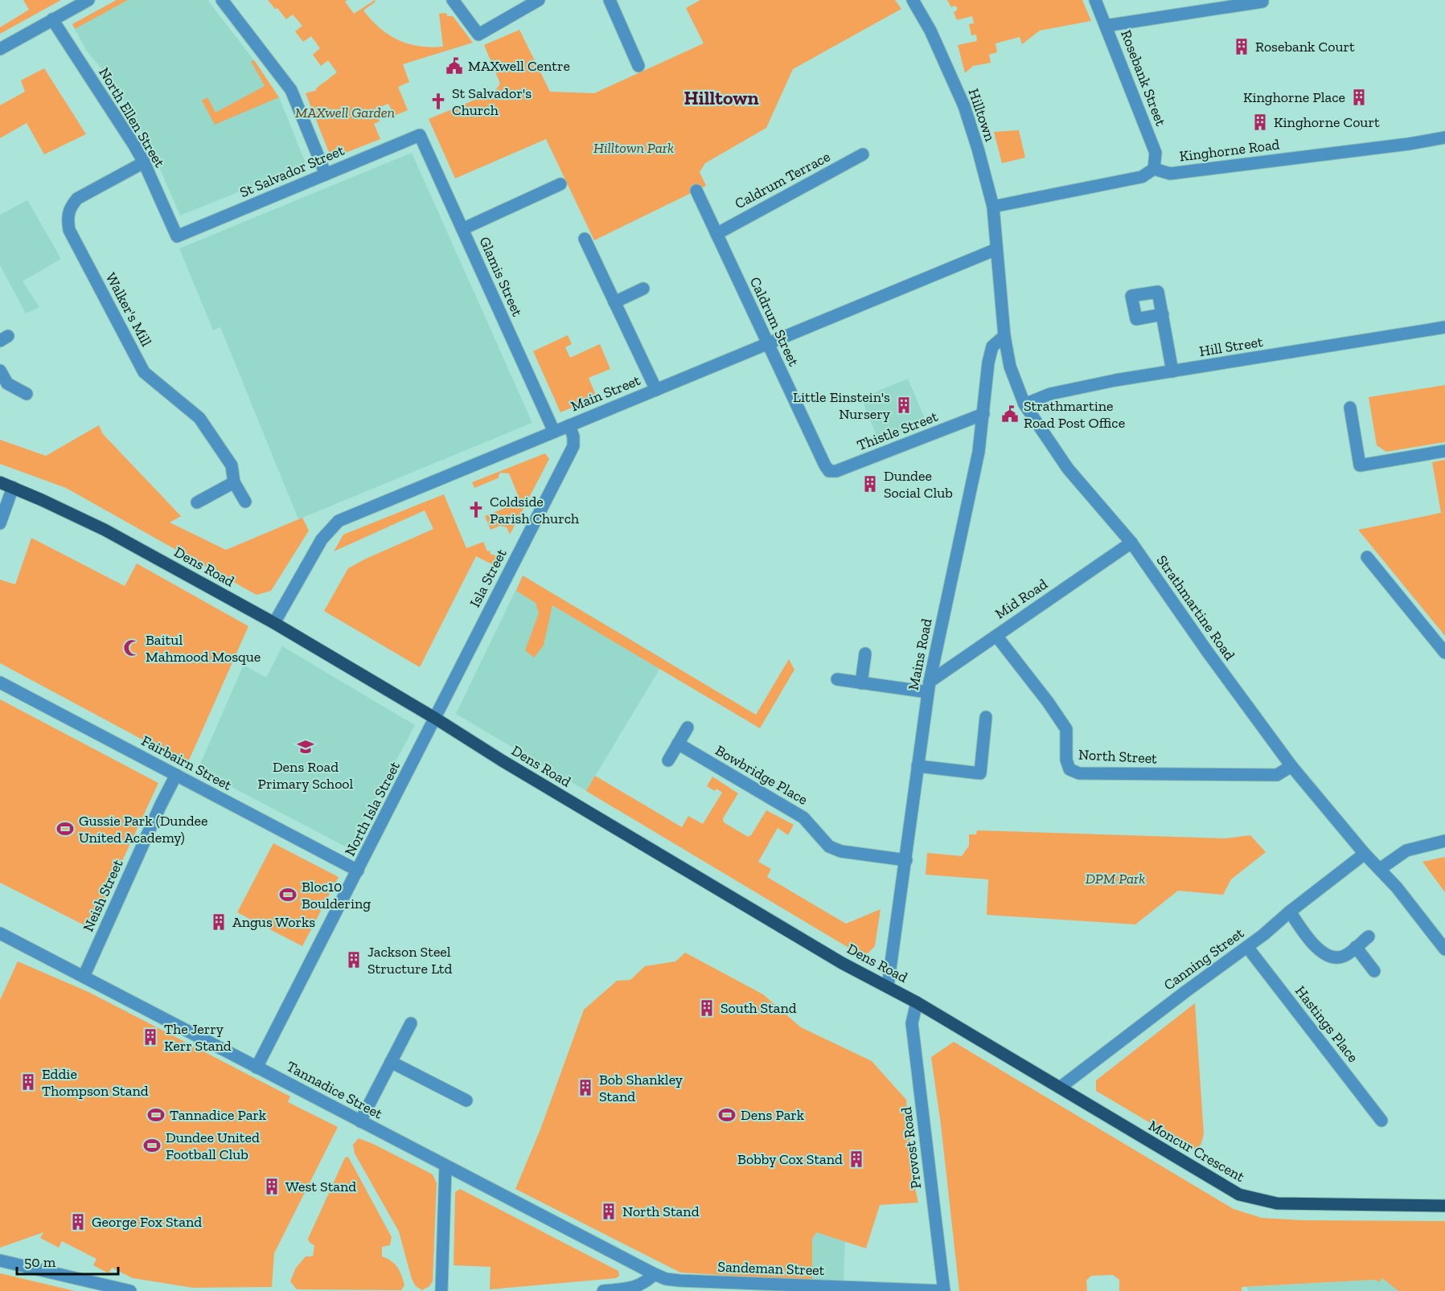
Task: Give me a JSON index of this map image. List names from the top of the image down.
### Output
{
  "streets": {
    "main road": ["Dens Road", "Moncur Crescent"],
    "street": [
      "Rosebank Street",
      "Hilltown",
      "North Ellen Street",
      "Kinghorne Road",
      "St Salvador Street",
      "Caldrum Terrace",
      "Glamis Street",
      "Walker's Mill",
      "Caldrum Street",
      "Hill Street",
      "Main Street",
      "Thistle Street",
      "Isla Street",
      "Mid Road",
      "Strathmartine Road",
      "Mains Road",
      "North Street",
      "Fairbairn Street",
      "Bowbridge Place",
      "North Isla Street",
      "Neish Street",
      "Canning Street",
      "Hastings Place",
      "Tannadice Street",
      "Provost Road",
      "Sandeman Street"
    ]
  },
  "crossings": [
    ["Rosebank Street", "Kinghorne Road"],
    ["Hilltown", "Main Street"],
    ["Hilltown", "Strathmartine Road"],
    ["North Ellen Street", "St Salvador Street"],
    ["North Ellen Street", "Walker's Mill"],
    ["St Salvador Street", "Glamis Street"],
    ["Caldrum Terrace", "Caldrum Street"],
    ["Glamis Street", "Main Street"],
    ["Caldrum Street", "Main Street"],
    ["Caldrum Street", "Thistle Street"],
    ["Hill Street", "Strathmartine Road"],
    ["Main Street", "Dens Road"],
    ["Main Street", "Isla Street"],
    ["Main Street", "Strathmartine Road"],
    ["Thistle Street", "Mains Road"],
    ["Dens Road", "Isla Street"],
    ["Dens Road", "Mains Road"],
    ["Dens Road", "North Isla Street"],
    ["Dens Road", "Canning Street"],
    ["Dens Road", "Provost Road"],
    ["Dens Road", "Moncur Crescent"],
    ["Isla Street", "North Isla Street"],
    ["Mid Road", "Strathmartine Road"],
    ["Mid Road", "Mains Road"],
    ["Mid Road", "North Street"],
    ["Strathmartine Road", "Mains Road"],
    ["Strathmartine Road", "North Street"],
    ["Strathmartine Road", "Canning Street"],
    ["Mains Road", "Bowbridge Place"],
    ["Fairbairn Street", "North Isla Street"],
    ["Fairbairn Street", "Neish Street"],
    ["North Isla Street", "Tannadice Street"],
    ["Neish Street", "Tannadice Street"],
    ["Canning Street", "Hastings Place"],
    ["Canning Street", "Moncur Crescent"],
    ["Tannadice Street", "Sandeman Street"],
    ["Provost Road", "Sandeman Street"]
  ],
  "districts": ["Hilltown"],
  "parks": ["MAXwell Garden", "Hilltown Park", "DPM Park"],
  "places": {
    "building": [
      "Rosebank Court",
      "Kinghorne Place",
      "Kinghorne Court",
      "Little Einstein's Nursery",
      "Dundee Social Club",
      "Angus Works",
      "Jackson Steel Structure Ltd",
      "South Stand",
      "The Jerry Kerr Stand",
      "Eddie Thompson Stand",
      "Bob Shankley Stand",
      "Bobby Cox Stand",
      "West Stand",
      "North Stand",
      "George Fox Stand"
    ],
    "public building": ["MAXwell Centre", "Strathmartine Road Post Office"],
    "church": ["St Salvador's Church", "Coldside Parish Church"],
    "mosque": ["Baitul Mahmood Mosque"],
    "school or university": ["Dens Road Primary School"],
    "sports": [
      "Gussie Park (Dundee United Academy)",
      "Bloc10 Bouldering",
      "Tannadice Park",
      "Dens Park",
      "Dundee United Football Club"
    ]
  },
  "scale_bar": "50 m"
}
